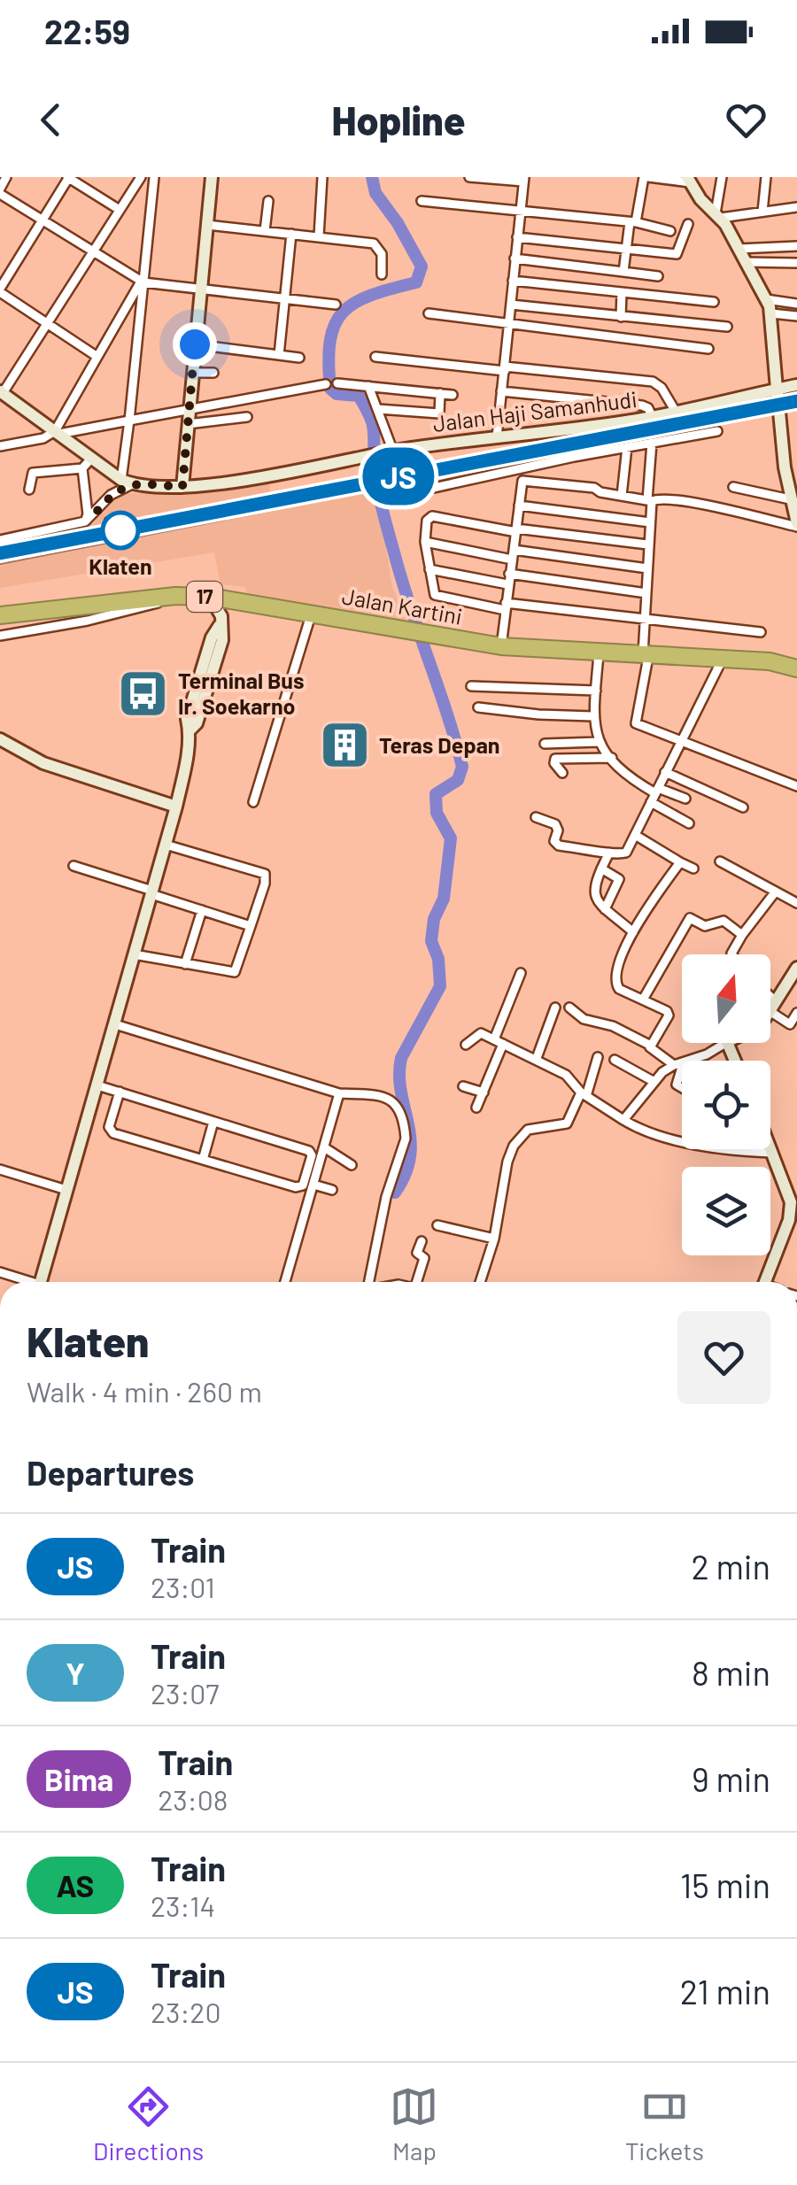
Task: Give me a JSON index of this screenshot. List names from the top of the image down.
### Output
{
  "streets": {
    "highway": ["17", "Jalan Kartini"],
    "main road": ["Jalan Haji Samanhudi"]
  },
  "places": {
    "other": ["Klaten"],
    "bus stop": ["Terminal Bus Ir. Soekarno"],
    "building": ["Teras Depan"]
  },
  "north": "top",
  "page": {
    "status": "22:59",
    "header": "Hopline",
    "on_map": "JS",
    "heading": [
      ["Klaten", "Walk · 4 min · 260 m"],
      "Departures"
    ],
    "list": [
      {
        "mark": "JS",
        "name": "Train",
        "note": "23:01",
        "value": "2 min"
      },
      {
        "mark": "Y",
        "name": "Train",
        "note": "23:07",
        "value": "8 min"
      },
      {
        "mark": "Bima",
        "name": "Train",
        "note": "23:08",
        "value": "9 min"
      },
      {
        "mark": "AS",
        "name": "Train",
        "note": "23:14",
        "value": "15 min"
      },
      {
        "mark": "JS",
        "name": "Train",
        "note": "23:20",
        "value": "21 min"
      }
    ],
    "tabs": ["Directions", "Map", "Tickets"]
  }
}
